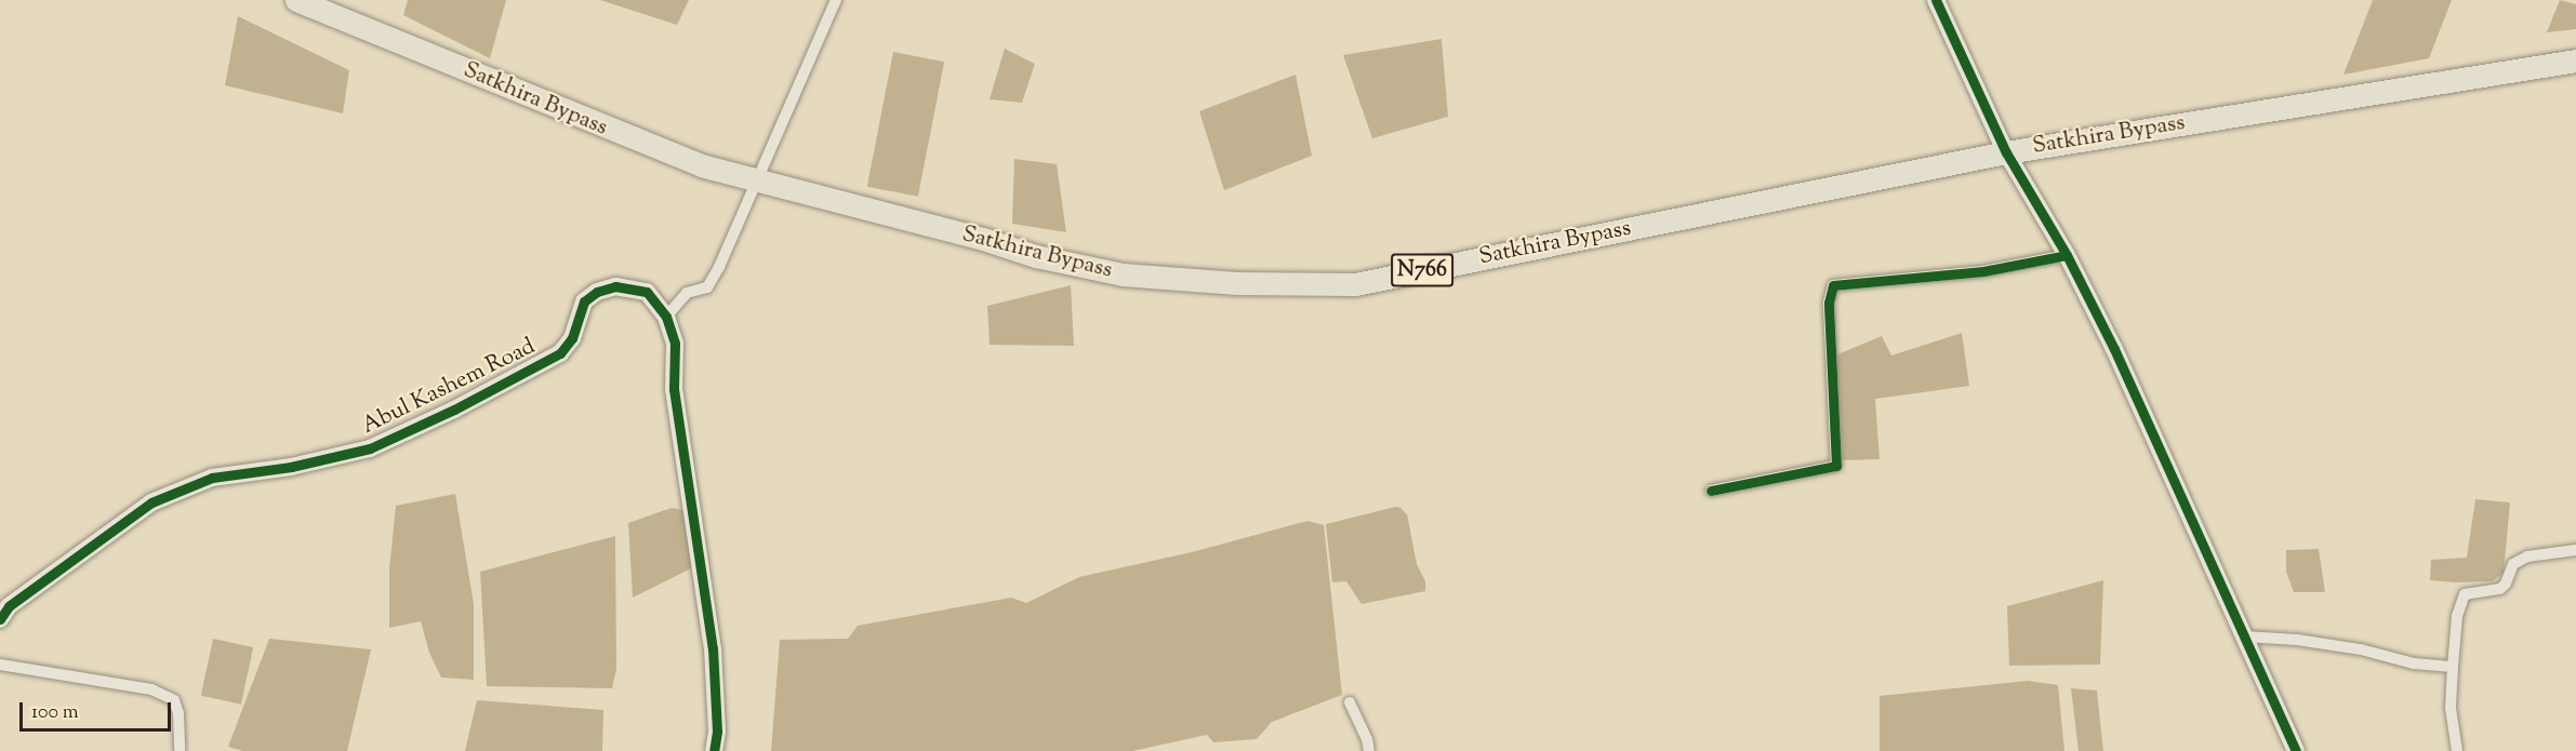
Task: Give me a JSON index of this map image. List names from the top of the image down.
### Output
{
  "streets": {
    "highway": ["Satkhira Bypass", "N766"],
    "street": ["Abul Kashem Road"]
  },
  "scale_bar": "100 m"
}
